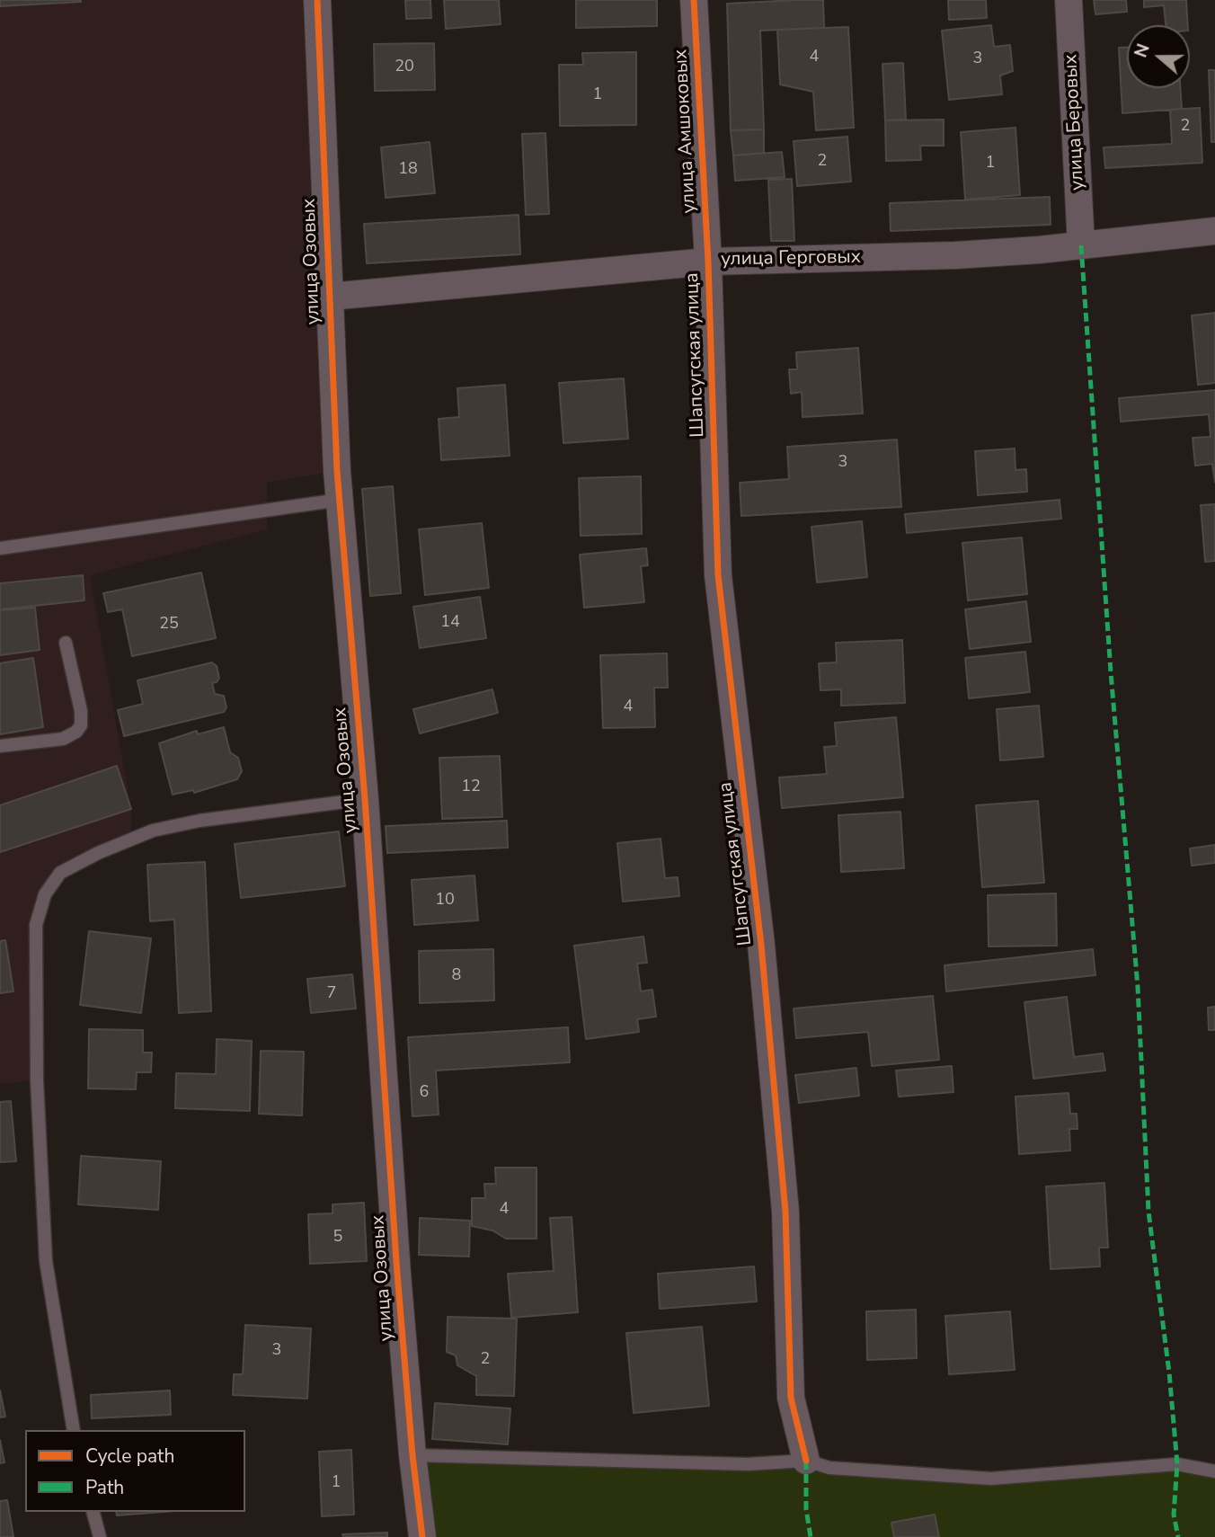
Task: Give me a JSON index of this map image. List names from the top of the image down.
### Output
{
  "streets": {
    "street": [
      "улица Беровых",
      "улица Амшоковых",
      "улица Герговых",
      "улица Озовых",
      "Шапсугская улица"
    ]
  },
  "crossings": [
    ["улица Беровых", "улица Герговых"],
    ["улица Амшоковых", "улица Герговых"],
    ["улица Амшоковых", "Шапсугская улица"],
    ["улица Герговых", "улица Озовых"],
    ["улица Герговых", "Шапсугская улица"]
  ],
  "house_numbers": [
    "4",
    "3",
    "20",
    "1",
    "2",
    "2",
    "1",
    "18",
    "3",
    "14",
    "25",
    "4",
    "12",
    "10",
    "8",
    "7",
    "6",
    "4",
    "5",
    "3",
    "2",
    "1"
  ],
  "legend": ["Cycle path", "Path"],
  "north": "left"
}
